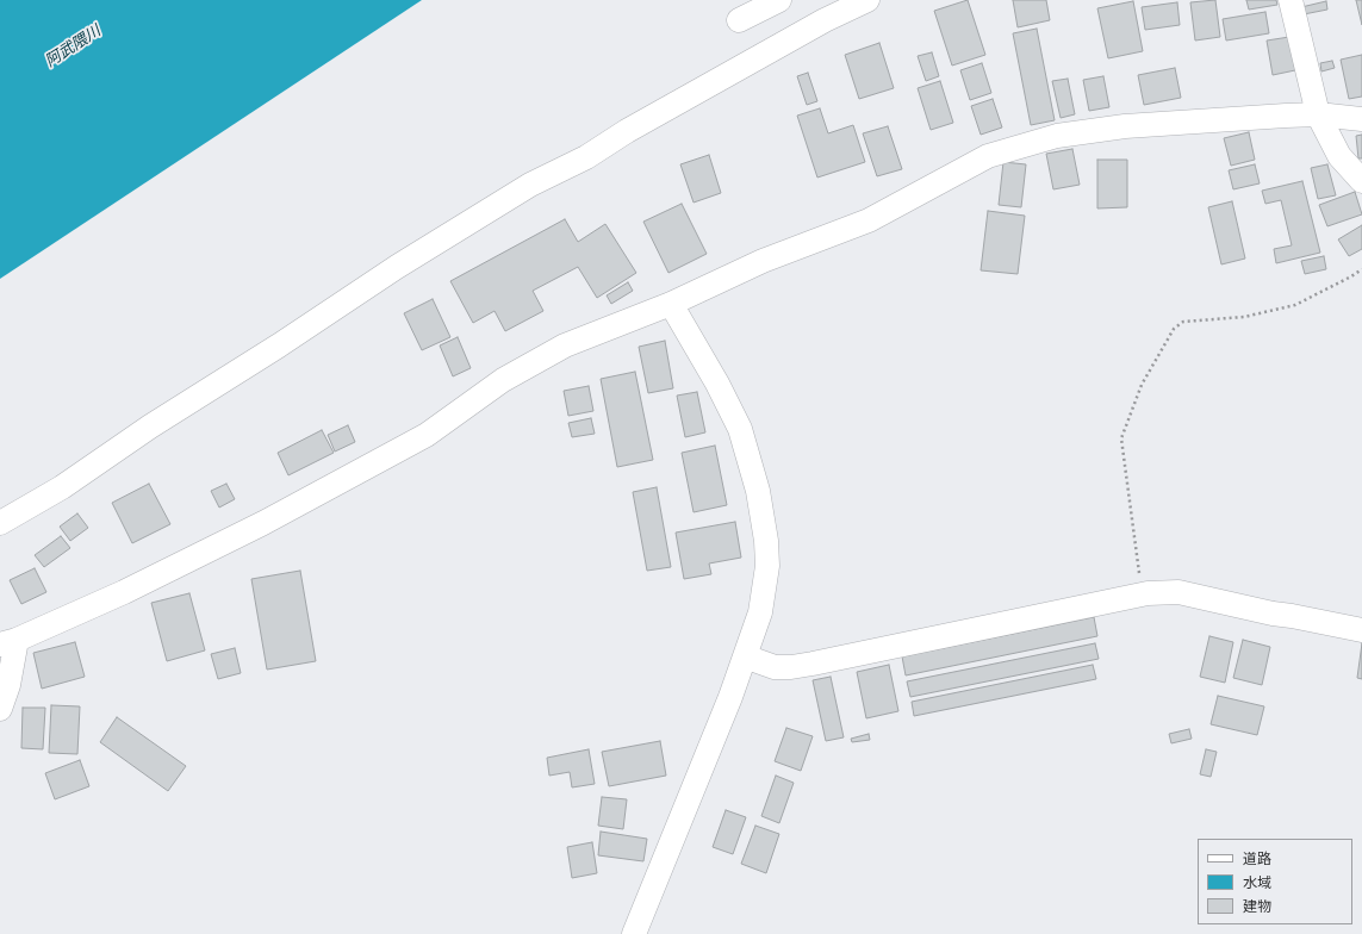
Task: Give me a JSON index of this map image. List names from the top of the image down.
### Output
{
  "water": ["阿武隈川"],
  "legend": ["道路", "水域", "建物"]
}
